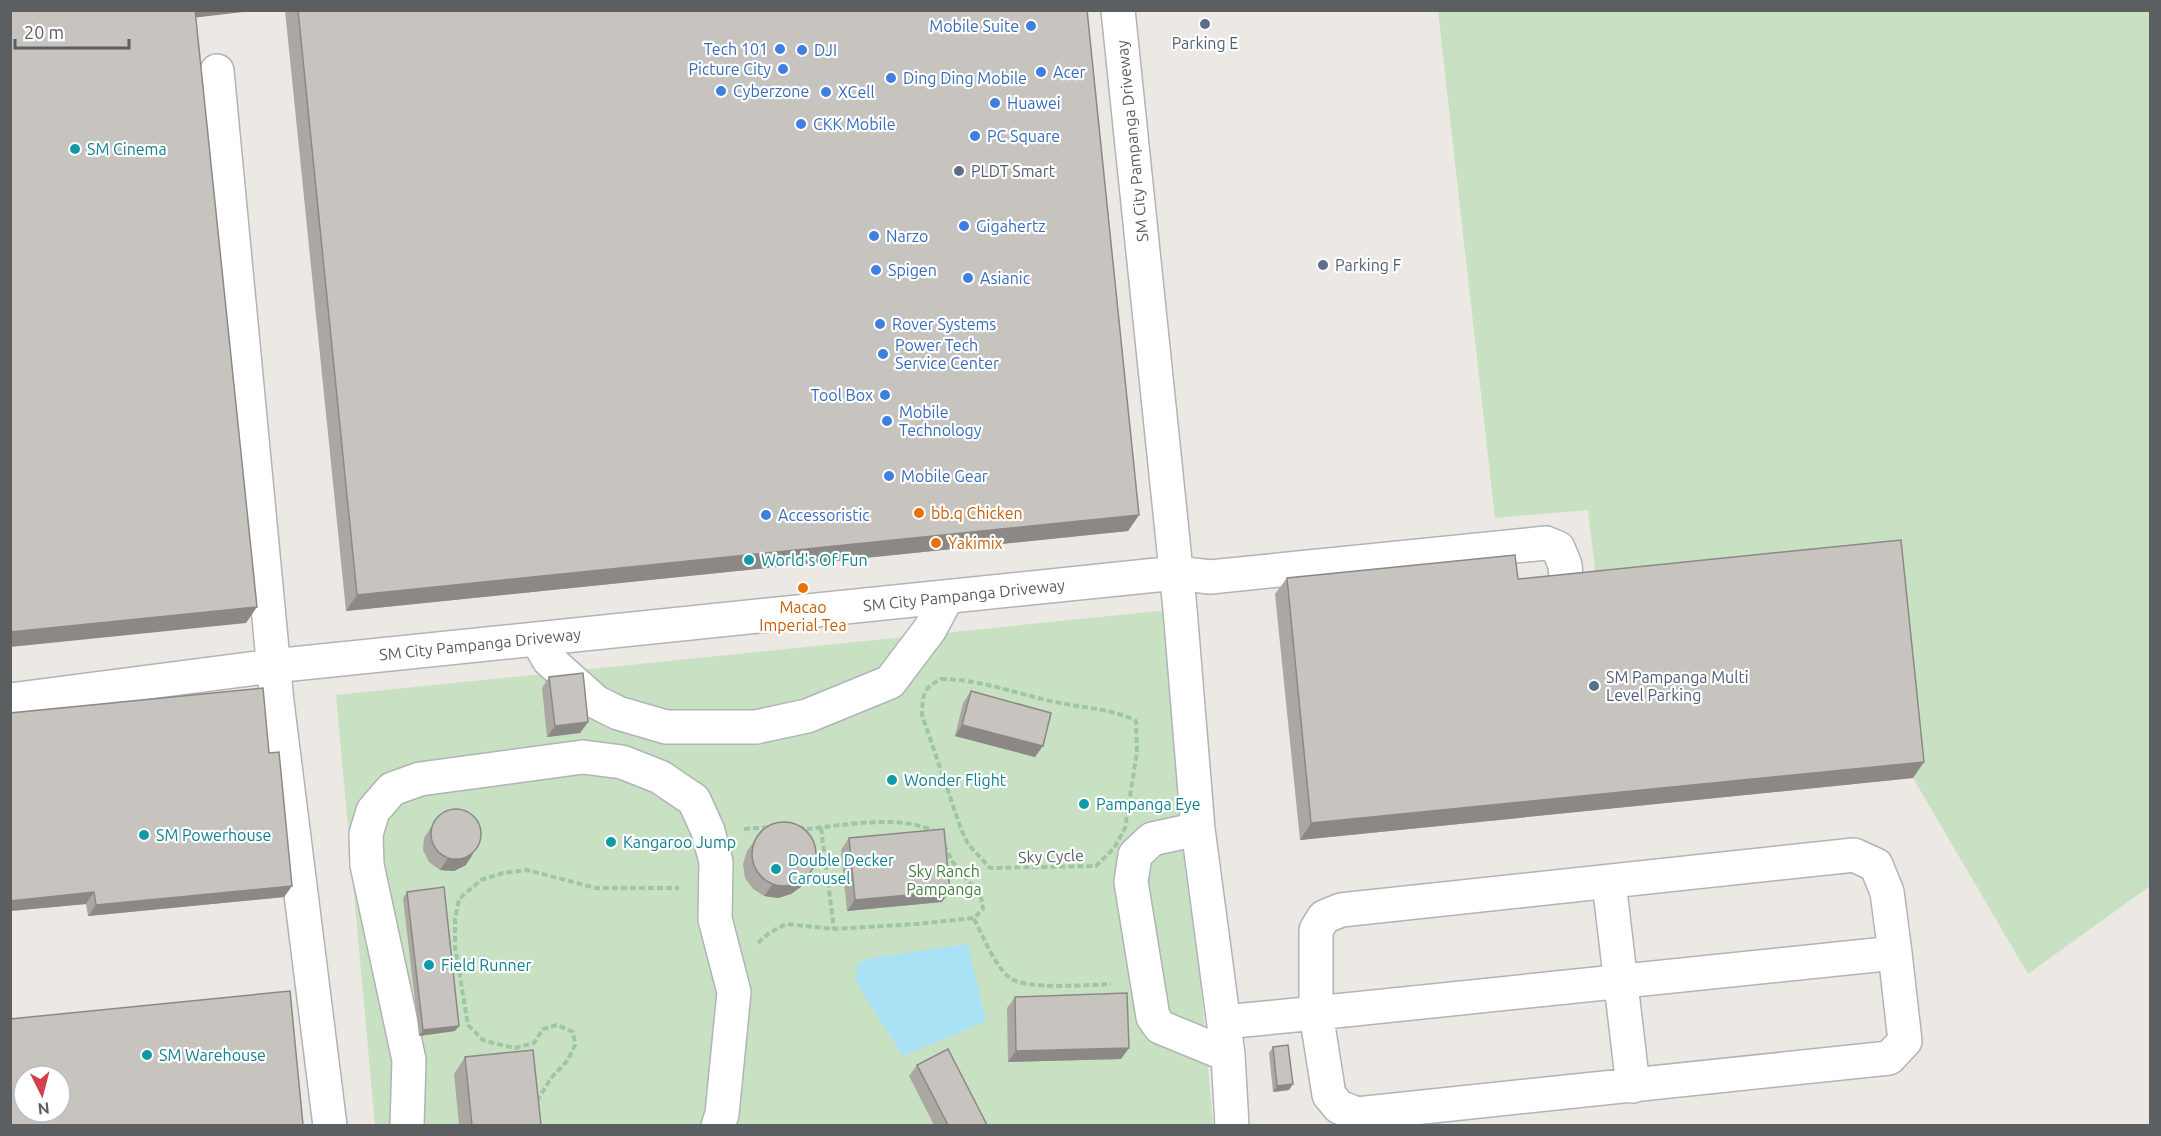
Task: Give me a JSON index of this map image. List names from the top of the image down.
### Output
{
  "streets": {
    "lane": ["SM City Pampanga Driveway"],
    "path": ["Sky Cycle"]
  },
  "parks": ["Sky Ranch Pampanga"],
  "places": [
    "Parking E",
    "Mobile Suite",
    "Tech 101",
    "DJI",
    "Picture City",
    "Acer",
    "Ding Ding Mobile",
    "Cyberzone",
    "XCell",
    "Huawei",
    "CKK Mobile",
    "PC Square",
    "SM Cinema",
    "PLDT Smart",
    "Gigahertz",
    "Narzo",
    "Parking F",
    "Spigen",
    "Asianic",
    "Rover Systems",
    "Power Tech Service Center",
    "Tool Box",
    "Mobile Technology",
    "Mobile Gear",
    "bb.q Chicken",
    "Accessoristic",
    "Yakimix",
    "World's Of Fun",
    "Macao Imperial Tea",
    "SM Pampanga Multi Level Parking",
    "Wonder Flight",
    "Pampanga Eye",
    "SM Powerhouse",
    "Kangaroo Jump",
    "Double Decker Carousel",
    "Field Runner",
    "SM Warehouse"
  ],
  "scale_bar": "20 m",
  "north": "bottom"
}
